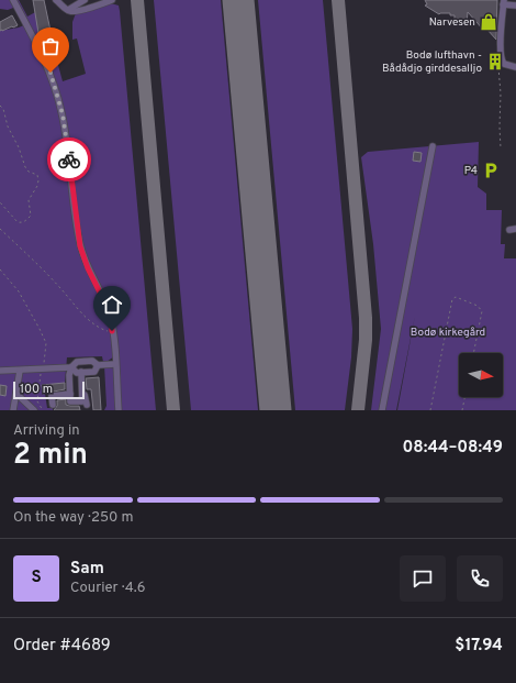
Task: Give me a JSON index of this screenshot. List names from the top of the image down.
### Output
{
  "parks": ["Bodø kirkegård"],
  "places": {
    "shop": ["Narvesen"],
    "building": ["Bodø lufthavn - Bådådjo girddesalljo"],
    "parking": ["P4"]
  },
  "scale_bar": "100 m",
  "north": "right",
  "page": {
    "scale": "100 m",
    "heading": ["2 min", "Arriving in", "08:44–08:49"],
    "panel": [
      "Sam",
      "Courier · 4.6",
      "Order #4689",
      "$17.94"
    ],
    "bar": "On the way · 250 m",
    "round": "S"
  }
}
